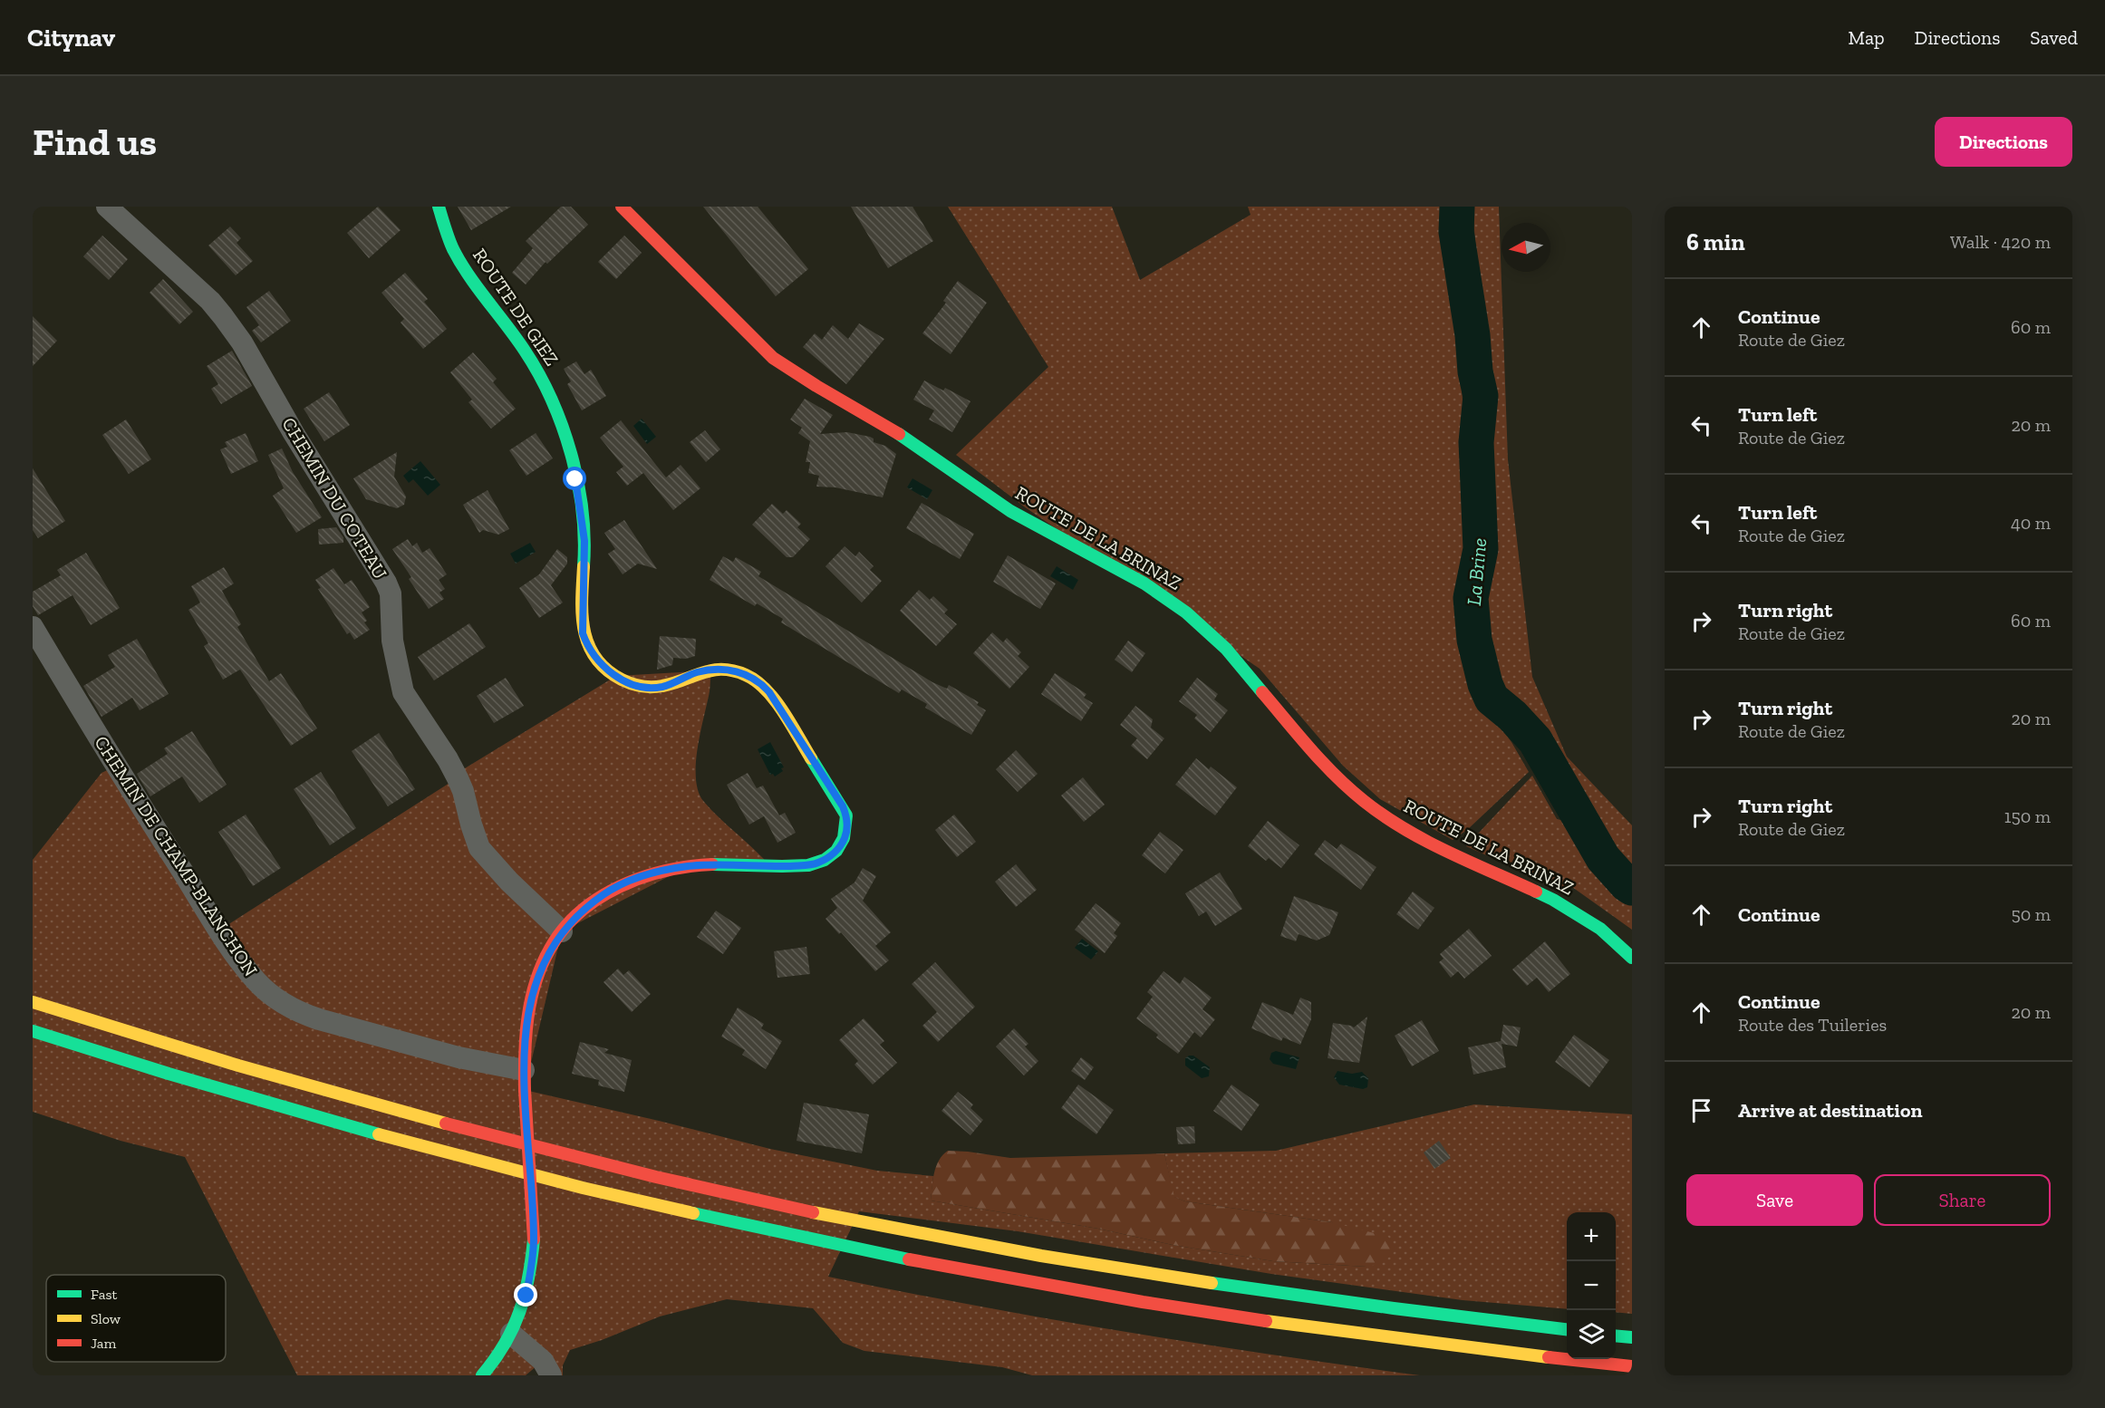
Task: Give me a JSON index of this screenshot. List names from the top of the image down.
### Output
{
  "streets": {
    "main road": ["ROUTE DE GIEZ", "ROUTE DE LA BRINAZ"],
    "street": ["CHEMIN DU COTEAU", "CHEMIN DE CHAMP-BLANCHON"]
  },
  "crossings": [
    ["ROUTE DE GIEZ", "CHEMIN DU COTEAU"],
    ["ROUTE DE GIEZ", "CHEMIN DE CHAMP-BLANCHON"]
  ],
  "water": ["La Brine"],
  "legend": ["Fast", "Slow", "Jam"],
  "north": "left",
  "page": {
    "header": "Citynav",
    "nav": ["Map", "Directions", "Saved"],
    "buttons": [
      "Directions",
      ["Save", "Share"]
    ],
    "title": "Find us",
    "heading": ["6 min", "Walk · 420 m"],
    "list": [
      ["Continue", "Route de Giez", "60 m"],
      ["Turn left", "Route de Giez", "20 m"],
      ["Turn left", "Route de Giez", "40 m"],
      ["Turn right", "Route de Giez", "60 m"],
      ["Turn right", "Route de Giez", "20 m"],
      ["Turn right", "Route de Giez", "150 m"],
      ["Continue", "50 m"],
      ["Continue", "Route des Tuileries", "20 m"],
      "Arrive at destination"
    ],
    "map_buttons": ["+", "−"]
  }
}
